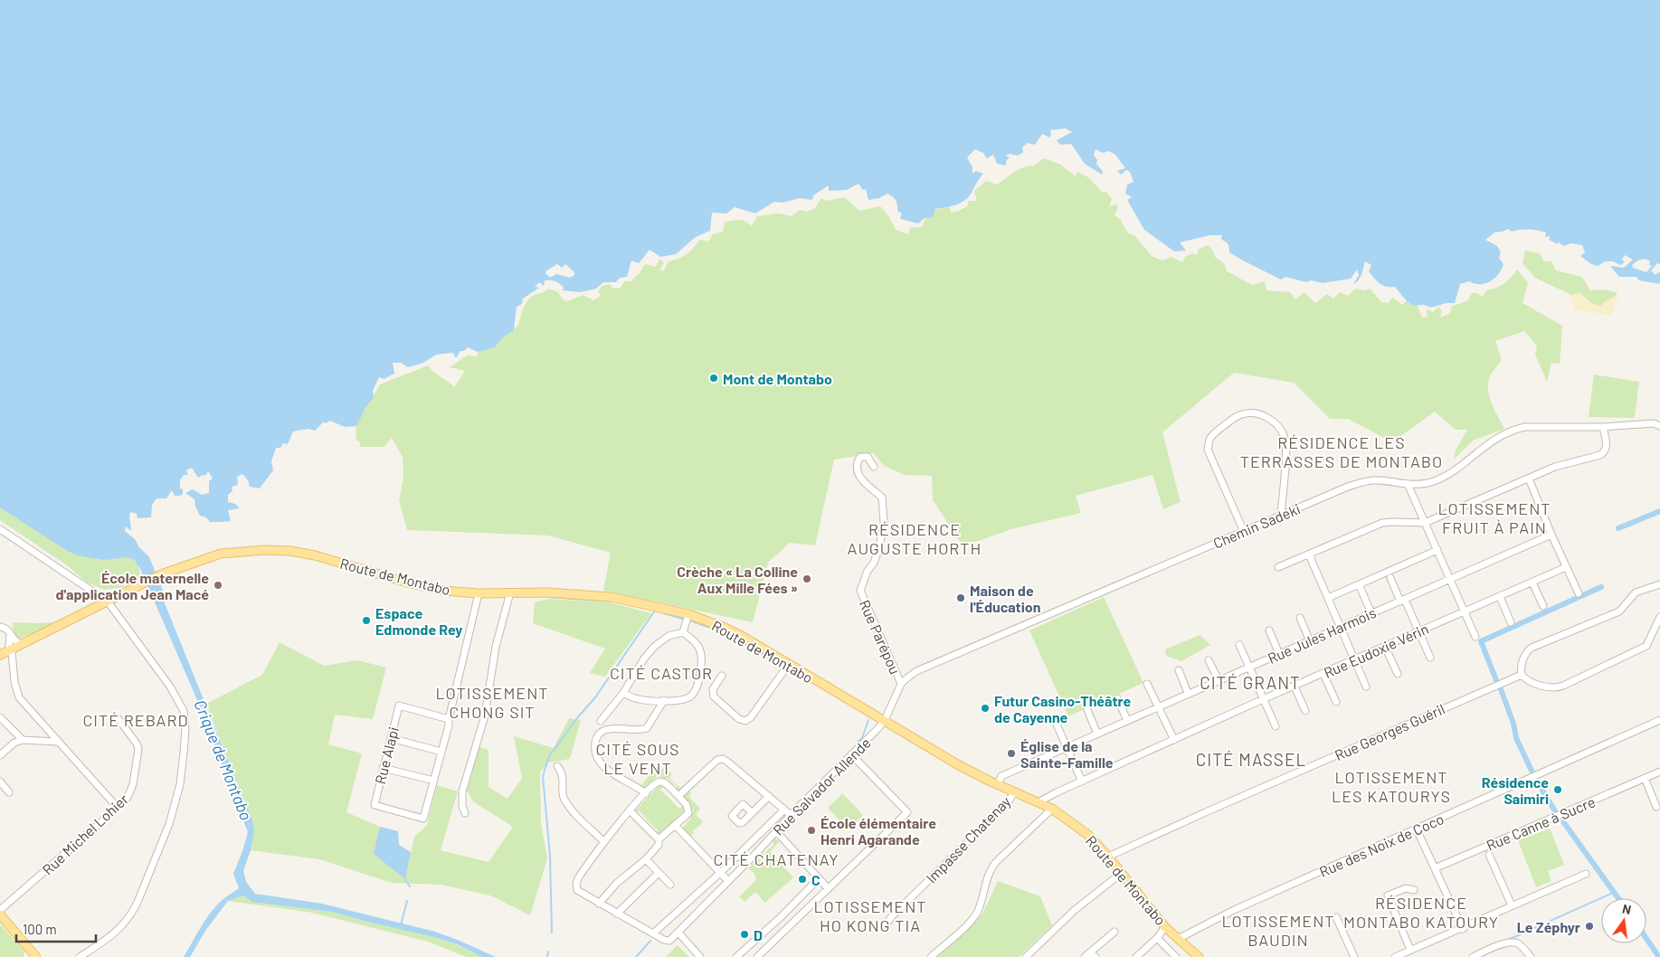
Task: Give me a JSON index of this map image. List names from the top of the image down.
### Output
{
  "streets": {
    "main road": ["Route de Montabo"],
    "street": [
      "Chemin Sadeki",
      "Rue Jules Harmois",
      "Rue Parépou",
      "Rue Eudoxie Vérin",
      "Rue Georges Guéril",
      "Rue Alapi",
      "Rue Salvador Allende",
      "Rue Canne à Sucre",
      "Rue Michel Lohier",
      "Impasse Chatenay",
      "Rue des Noix de Coco"
    ]
  },
  "crossings": [
    ["Chemin Sadeki", "Route de Montabo"],
    ["Chemin Sadeki", "Rue Parépou"],
    ["Chemin Sadeki", "Rue Salvador Allende"],
    ["Route de Montabo", "Rue Jules Harmois"],
    ["Route de Montabo", "Rue Eudoxie Vérin"],
    ["Route de Montabo", "Rue Georges Guéril"],
    ["Route de Montabo", "Rue Salvador Allende"],
    ["Route de Montabo", "Impasse Chatenay"],
    ["Route de Montabo", "Rue des Noix de Coco"]
  ],
  "districts": [
    "RÉSIDENCE LES TERRASSES DE MONTABO",
    "LOTISSEMENT FRUIT À PAIN",
    "RÉSIDENCE AUGUSTE HORTH",
    "CITÉ CASTOR",
    "CITÉ GRANT",
    "LOTISSEMENT CHONG SIT",
    "CITÉ REBARD",
    "CITÉ SOUS LE VENT",
    "CITÉ MASSEL",
    "LOTISSEMENT LES KATOURYS",
    "CITÉ CHATENAY",
    "RÉSIDENCE MONTABO KATOURY",
    "LOTISSEMENT HO KONG TIA",
    "LOTISSEMENT BAUDIN"
  ],
  "water": ["Crique de Montabo"],
  "places": [
    "Mont de Montabo",
    "Crèche « La Colline Aux Mille Fées »",
    "École maternelle d'application Jean Macé",
    "Maison de l'Éducation",
    "Espace Edmonde Rey",
    "Futur Casino-Théâtre de Cayenne",
    "Église de la Sainte-Famille",
    "Résidence Saimiri",
    "École élémentaire Henri Agarande",
    "C",
    "Le Zéphyr",
    "D"
  ],
  "scale_bar": "100 m",
  "north": "top"
}
